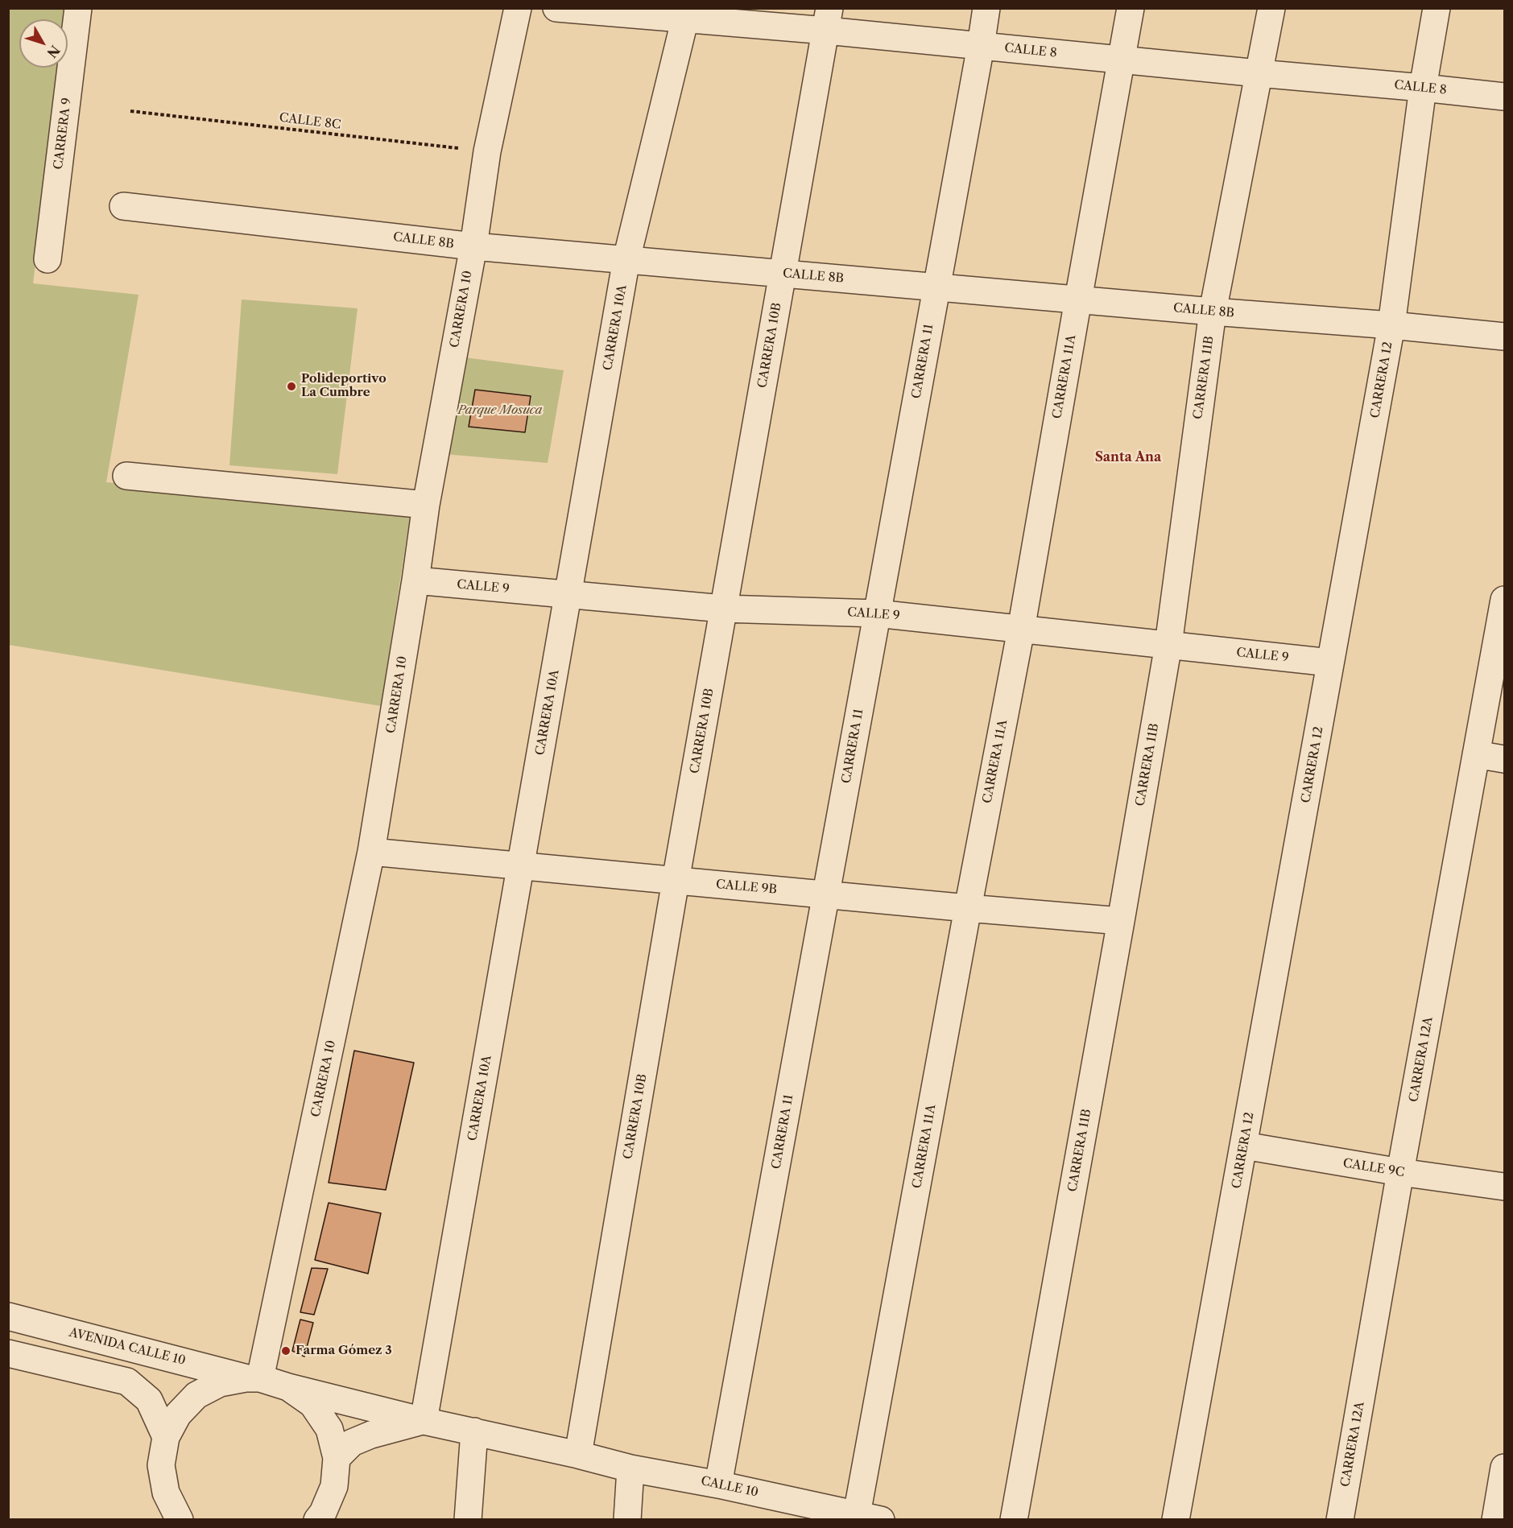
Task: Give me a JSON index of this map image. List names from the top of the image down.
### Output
{
  "streets": {
    "street": [
      "CALLE 8",
      "CARRERA 9",
      "CALLE 8B",
      "CARRERA 10",
      "CARRERA 10A",
      "CARRERA 10B",
      "CARRERA 11",
      "CARRERA 11A",
      "CARRERA 11B",
      "CARRERA 12",
      "CALLE 9",
      "CALLE 9B",
      "CARRERA 12A",
      "CALLE 9C",
      "AVENIDA CALLE 10",
      "CALLE 10"
    ],
    "path": ["CALLE 8C"]
  },
  "crossings": [
    ["CALLE 8", "CARRERA 10A"],
    ["CALLE 8", "CARRERA 10B"],
    ["CALLE 8", "CARRERA 11"],
    ["CALLE 8", "CARRERA 11A"],
    ["CALLE 8", "CARRERA 11B"],
    ["CALLE 8", "CARRERA 12"],
    ["CALLE 8C", "CARRERA 10"],
    ["CALLE 8B", "CARRERA 10"],
    ["CALLE 8B", "CARRERA 10A"],
    ["CALLE 8B", "CARRERA 10B"],
    ["CALLE 8B", "CARRERA 11"],
    ["CALLE 8B", "CARRERA 11A"],
    ["CALLE 8B", "CARRERA 11B"],
    ["CALLE 8B", "CARRERA 12"],
    ["CARRERA 10", "CALLE 9"],
    ["CARRERA 10", "CALLE 9B"],
    ["CARRERA 10", "AVENIDA CALLE 10"],
    ["CARRERA 10A", "CALLE 9"],
    ["CARRERA 10A", "CALLE 9B"],
    ["CARRERA 10B", "CALLE 9"],
    ["CARRERA 10B", "CALLE 9B"],
    ["CARRERA 10B", "CALLE 10"],
    ["CARRERA 11", "CALLE 9"],
    ["CARRERA 11", "CALLE 9B"],
    ["CARRERA 11", "CALLE 10"],
    ["CARRERA 11A", "CALLE 9"],
    ["CARRERA 11A", "CALLE 9B"],
    ["CARRERA 11A", "CALLE 10"],
    ["CARRERA 11B", "CALLE 9"],
    ["CARRERA 11B", "CALLE 9B"],
    ["CARRERA 12", "CALLE 9"],
    ["CARRERA 12", "CALLE 9C"],
    ["CARRERA 12A", "CALLE 9C"]
  ],
  "districts": ["Santa Ana"],
  "parks": ["Parque Mosuca"],
  "places": ["Polideportivo La Cumbre", "Farma Gómez 3"],
  "north": "bottom right"
}
